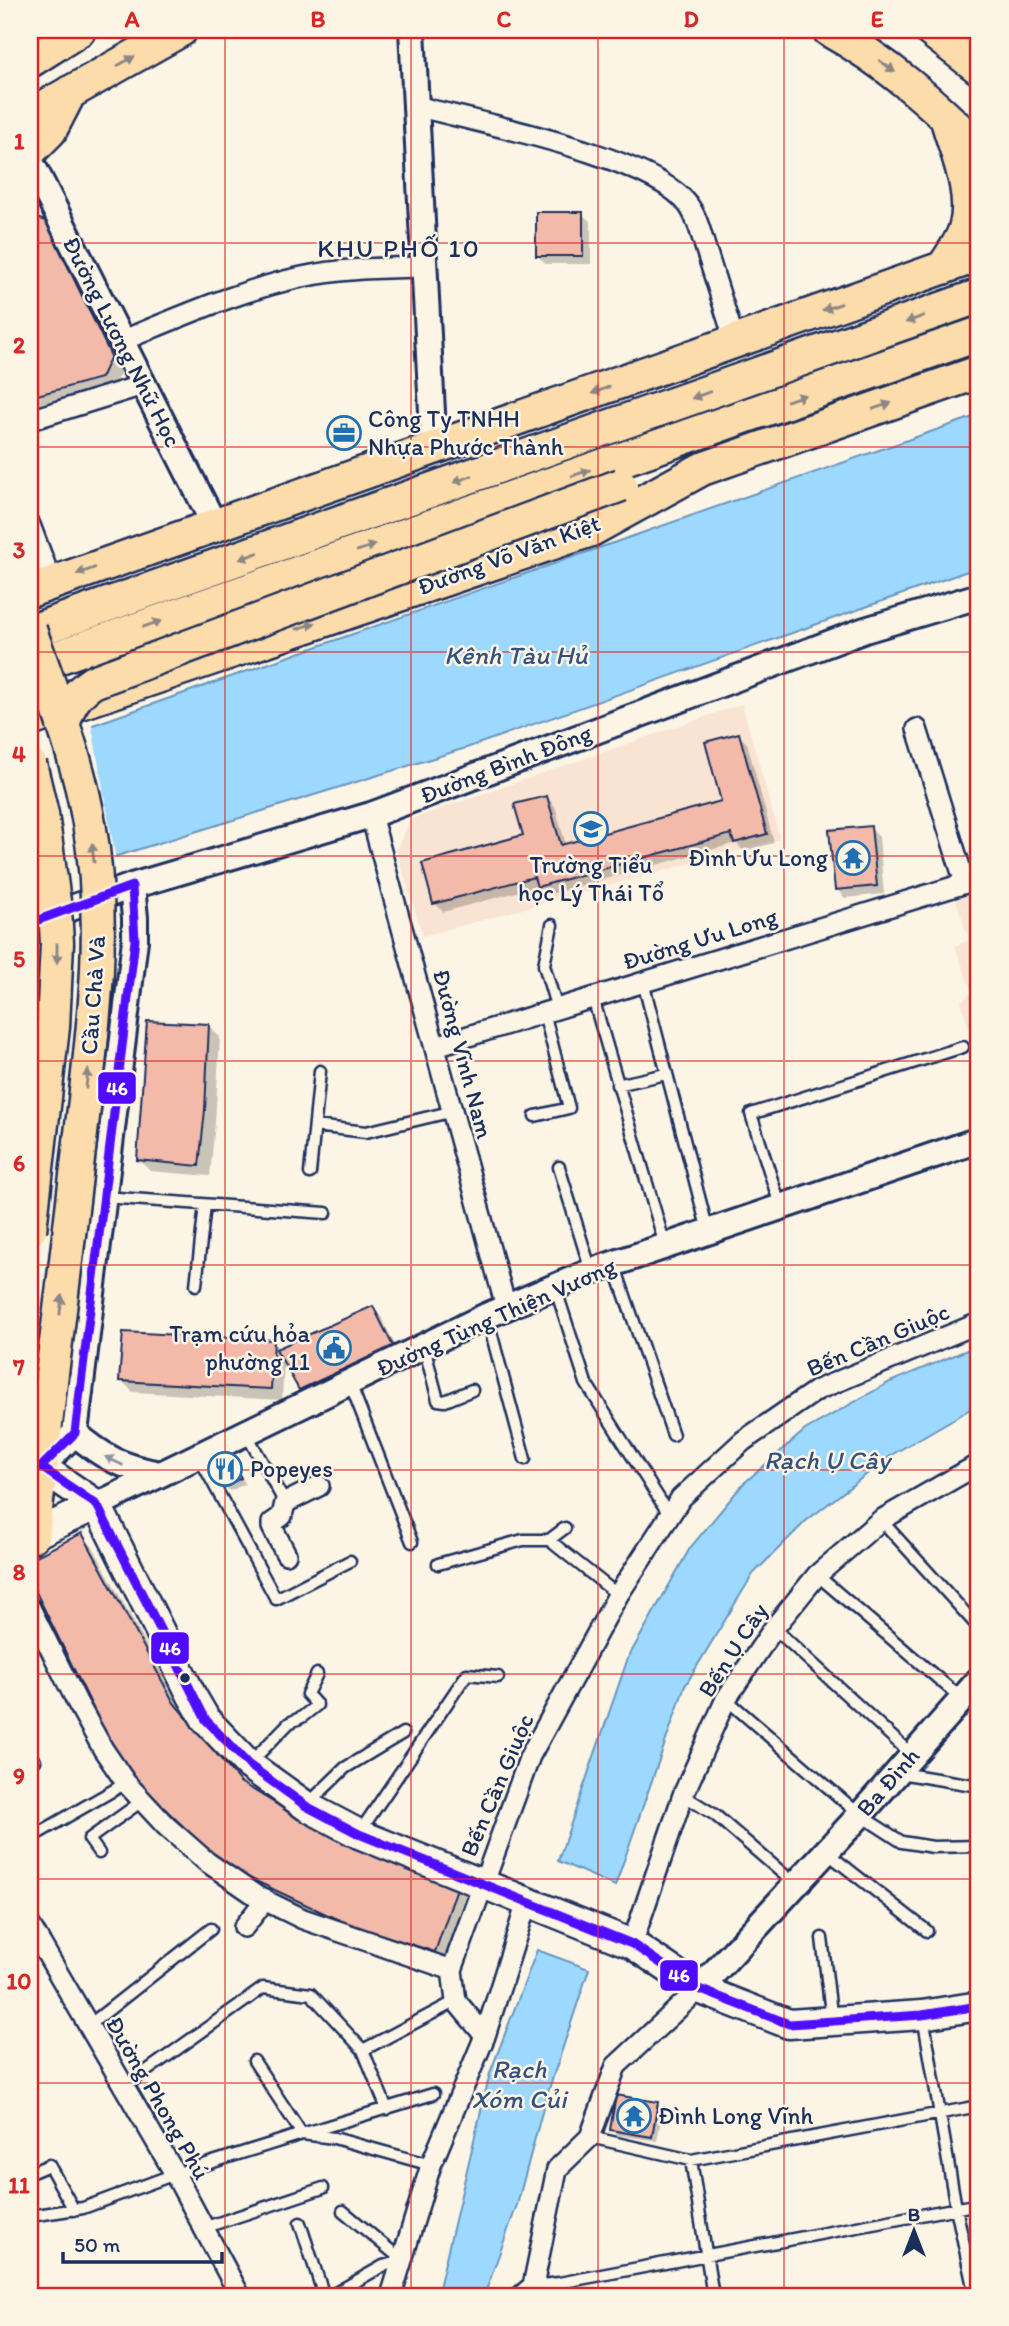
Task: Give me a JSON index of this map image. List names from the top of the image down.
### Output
{
  "streets": {
    "main road": ["Đường Võ Văn Kiệt", "Cầu Chà Và", "Đường Tùng Thiện Vương"],
    "street": [
      "Đường Lương Nhữ Học",
      "Đường Bình Đông",
      "Đường Ưu Long",
      "Đường Vĩnh Nam",
      "Bến Cần Giuộc",
      "Bến Ụ Cây",
      "Ba Đình",
      "Đường Phong Phú"
    ]
  },
  "crossings": [
    ["Đường Bình Đông", "Đường Vĩnh Nam"],
    ["Đường Ưu Long", "Đường Vĩnh Nam"],
    ["Cầu Chà Và", "Đường Tùng Thiện Vương"],
    ["Đường Vĩnh Nam", "Đường Tùng Thiện Vương"]
  ],
  "districts": ["KHU PHỐ 10"],
  "water": ["Kênh Tàu Hủ", "Rạch Ụ Cây", "Rạch Xóm Củi"],
  "places": {
    "office": ["Công Ty TNHH Nhựa Phước Thành"],
    "school or university": ["Trường Tiểu học Lý Thái Tổ"],
    "temple": ["Đình Ưu Long", "Đình Long Vĩnh"],
    "public building": ["Trạm cứu hỏa phường 11"],
    "restaurant": ["Popeyes"]
  },
  "lines": ["transit line 46"],
  "scale_bar": "50 m",
  "north": "top",
  "grid": {
    "columns": [
      "A",
      "B",
      "C",
      "D",
      "E"
    ],
    "rows": [
      "1",
      "2",
      "3",
      "4",
      "5",
      "6",
      "7",
      "8",
      "9",
      "10",
      "11"
    ]
  }
}
